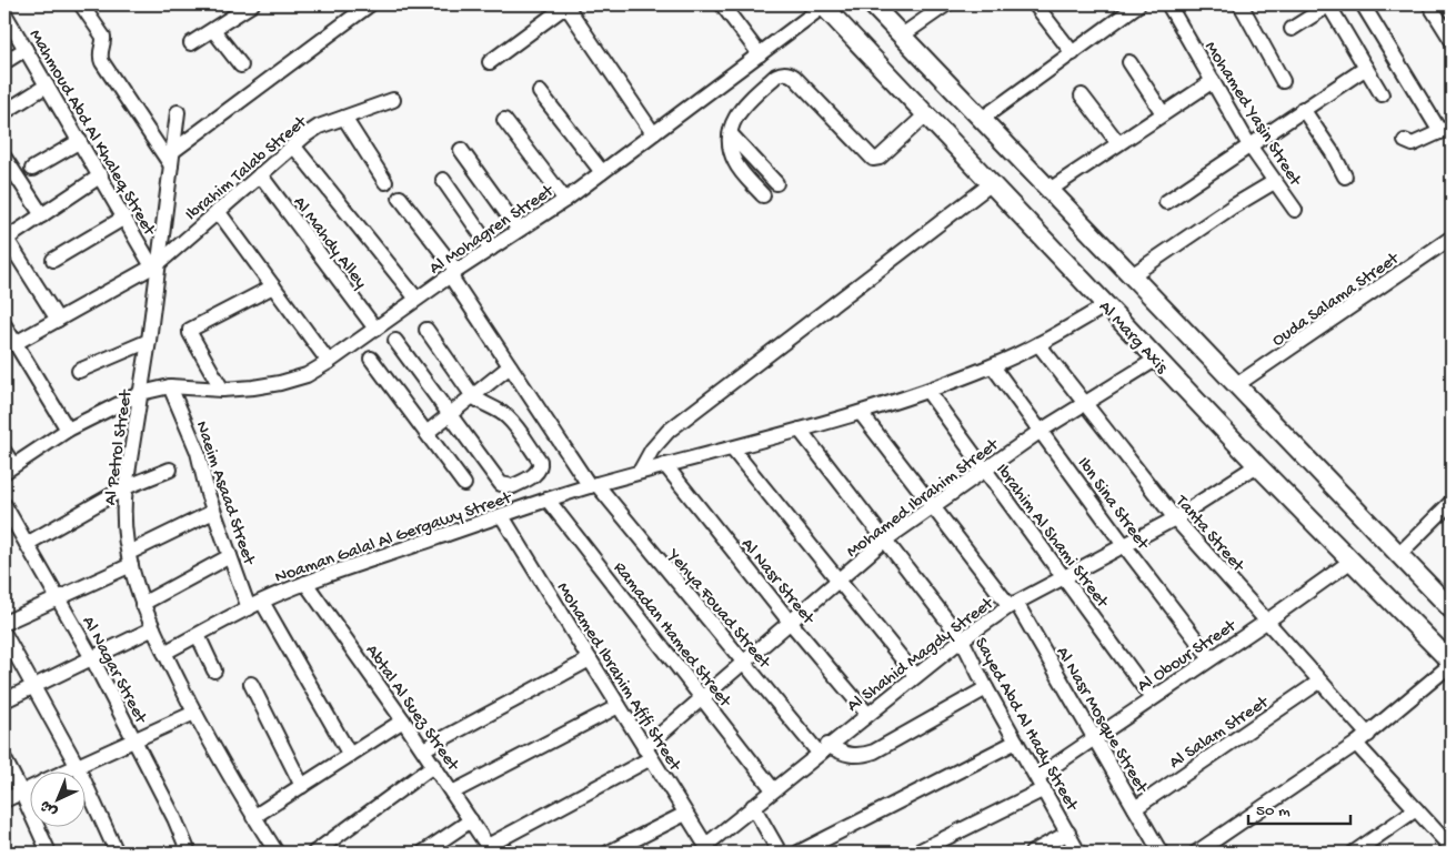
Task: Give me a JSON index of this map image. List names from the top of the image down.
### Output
{
  "streets": {
    "main road": ["Al Marg Axis"],
    "street": [
      "Mohamed Yasin Street",
      "Mahmoud Abd Al Khaleq Street",
      "Ibrahim Talab Street",
      "Al Mohagren Street",
      "Al Mahdy Alley",
      "Ouda Salama Street",
      "Al Petrol Street",
      "Naeim Asaad Street",
      "Mohamed Ibrahim Street",
      "Ibn Sina Street",
      "Tanta Street",
      "Ibrahim Al Shami Street",
      "Noaman Galal Al Gergawy Street",
      "Al Nasr Street",
      "Yehya Fouad Street",
      "Ramadan Hamed Street",
      "Al Shahid Magdy Street",
      "Al Obour Street",
      "Al Nagar Street",
      "Mohamed Ibrahim Afifi Street",
      "Abtal Al Suez Street",
      "Al Nasr Mosque Street",
      "Sayed Abd Al Hady Street",
      "Al Salam Street"
    ]
  },
  "crossings": [
    ["Mahmoud Abd Al Khaleq Street", "Ibrahim Talab Street"],
    ["Mahmoud Abd Al Khaleq Street", "Al Petrol Street"],
    ["Ibrahim Talab Street", "Al Mahdy Alley"],
    ["Ibrahim Talab Street", "Al Petrol Street"],
    ["Al Mohagren Street", "Al Mahdy Alley"],
    ["Al Mohagren Street", "Al Marg Axis"],
    ["Al Mohagren Street", "Al Petrol Street"],
    ["Al Mohagren Street", "Naeim Asaad Street"],
    ["Al Mohagren Street", "Yehya Fouad Street"],
    ["Al Marg Axis", "Mohamed Ibrahim Street"],
    ["Al Marg Axis", "Noaman Galal Al Gergawy Street"],
    ["Al Marg Axis", "Al Shahid Magdy Street"],
    ["Al Marg Axis", "Al Obour Street"],
    ["Al Petrol Street", "Noaman Galal Al Gergawy Street"],
    ["Naeim Asaad Street", "Noaman Galal Al Gergawy Street"],
    ["Mohamed Ibrahim Street", "Ibn Sina Street"],
    ["Mohamed Ibrahim Street", "Tanta Street"],
    ["Mohamed Ibrahim Street", "Ibrahim Al Shami Street"],
    ["Mohamed Ibrahim Street", "Al Nasr Street"],
    ["Mohamed Ibrahim Street", "Yehya Fouad Street"],
    ["Mohamed Ibrahim Street", "Ramadan Hamed Street"],
    ["Mohamed Ibrahim Street", "Mohamed Ibrahim Afifi Street"],
    ["Mohamed Ibrahim Street", "Abtal Al Suez Street"],
    ["Mohamed Ibrahim Street", "Al Nasr Mosque Street"],
    ["Mohamed Ibrahim Street", "Sayed Abd Al Hady Street"],
    ["Ibn Sina Street", "Noaman Galal Al Gergawy Street"],
    ["Ibn Sina Street", "Al Shahid Magdy Street"],
    ["Ibn Sina Street", "Al Obour Street"],
    ["Tanta Street", "Noaman Galal Al Gergawy Street"],
    ["Tanta Street", "Al Shahid Magdy Street"],
    ["Tanta Street", "Al Obour Street"],
    ["Tanta Street", "Al Salam Street"],
    ["Ibrahim Al Shami Street", "Noaman Galal Al Gergawy Street"],
    ["Ibrahim Al Shami Street", "Al Shahid Magdy Street"],
    ["Ibrahim Al Shami Street", "Al Obour Street"],
    ["Noaman Galal Al Gergawy Street", "Al Nasr Street"],
    ["Noaman Galal Al Gergawy Street", "Yehya Fouad Street"],
    ["Noaman Galal Al Gergawy Street", "Ramadan Hamed Street"],
    ["Noaman Galal Al Gergawy Street", "Mohamed Ibrahim Afifi Street"],
    ["Noaman Galal Al Gergawy Street", "Abtal Al Suez Street"],
    ["Noaman Galal Al Gergawy Street", "Al Nasr Mosque Street"],
    ["Noaman Galal Al Gergawy Street", "Sayed Abd Al Hady Street"],
    ["Al Nasr Street", "Al Shahid Magdy Street"],
    ["Yehya Fouad Street", "Al Shahid Magdy Street"],
    ["Ramadan Hamed Street", "Al Shahid Magdy Street"],
    ["Al Shahid Magdy Street", "Mohamed Ibrahim Afifi Street"],
    ["Al Shahid Magdy Street", "Al Nasr Mosque Street"],
    ["Al Shahid Magdy Street", "Sayed Abd Al Hady Street"],
    ["Al Obour Street", "Al Nasr Mosque Street"],
    ["Al Obour Street", "Sayed Abd Al Hady Street"],
    ["Al Nasr Mosque Street", "Al Salam Street"]
  ],
  "scale_bar": "50 m",
  "north": "bottom left"
}
